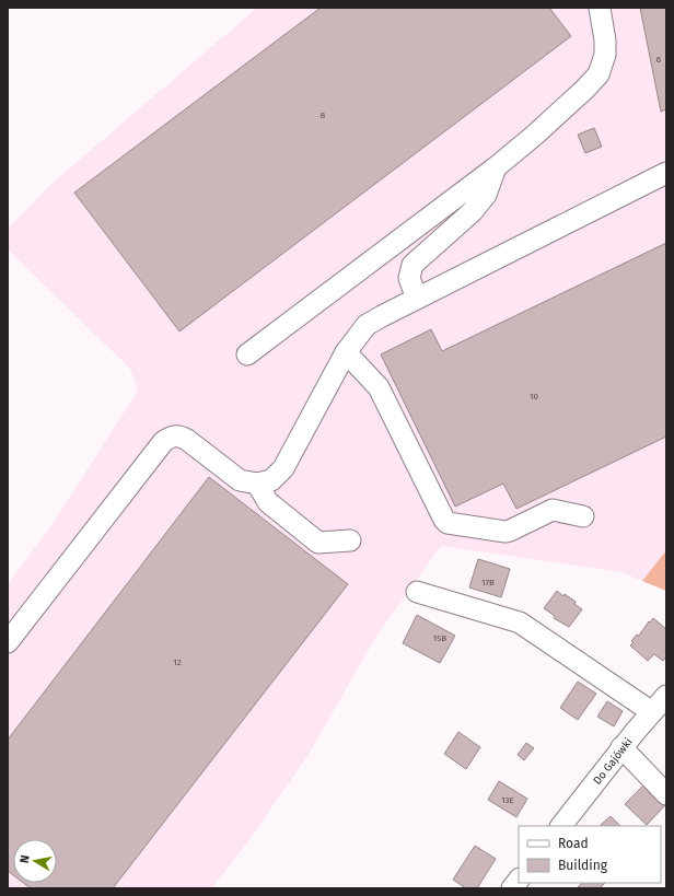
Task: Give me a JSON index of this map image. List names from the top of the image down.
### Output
{
  "streets": {
    "street": ["Do Gajówki"]
  },
  "house_numbers": [
    "6",
    "8",
    "10",
    "17B",
    "15B",
    "12",
    "13E"
  ],
  "legend": ["Road", "Building"],
  "north": "left"
}
